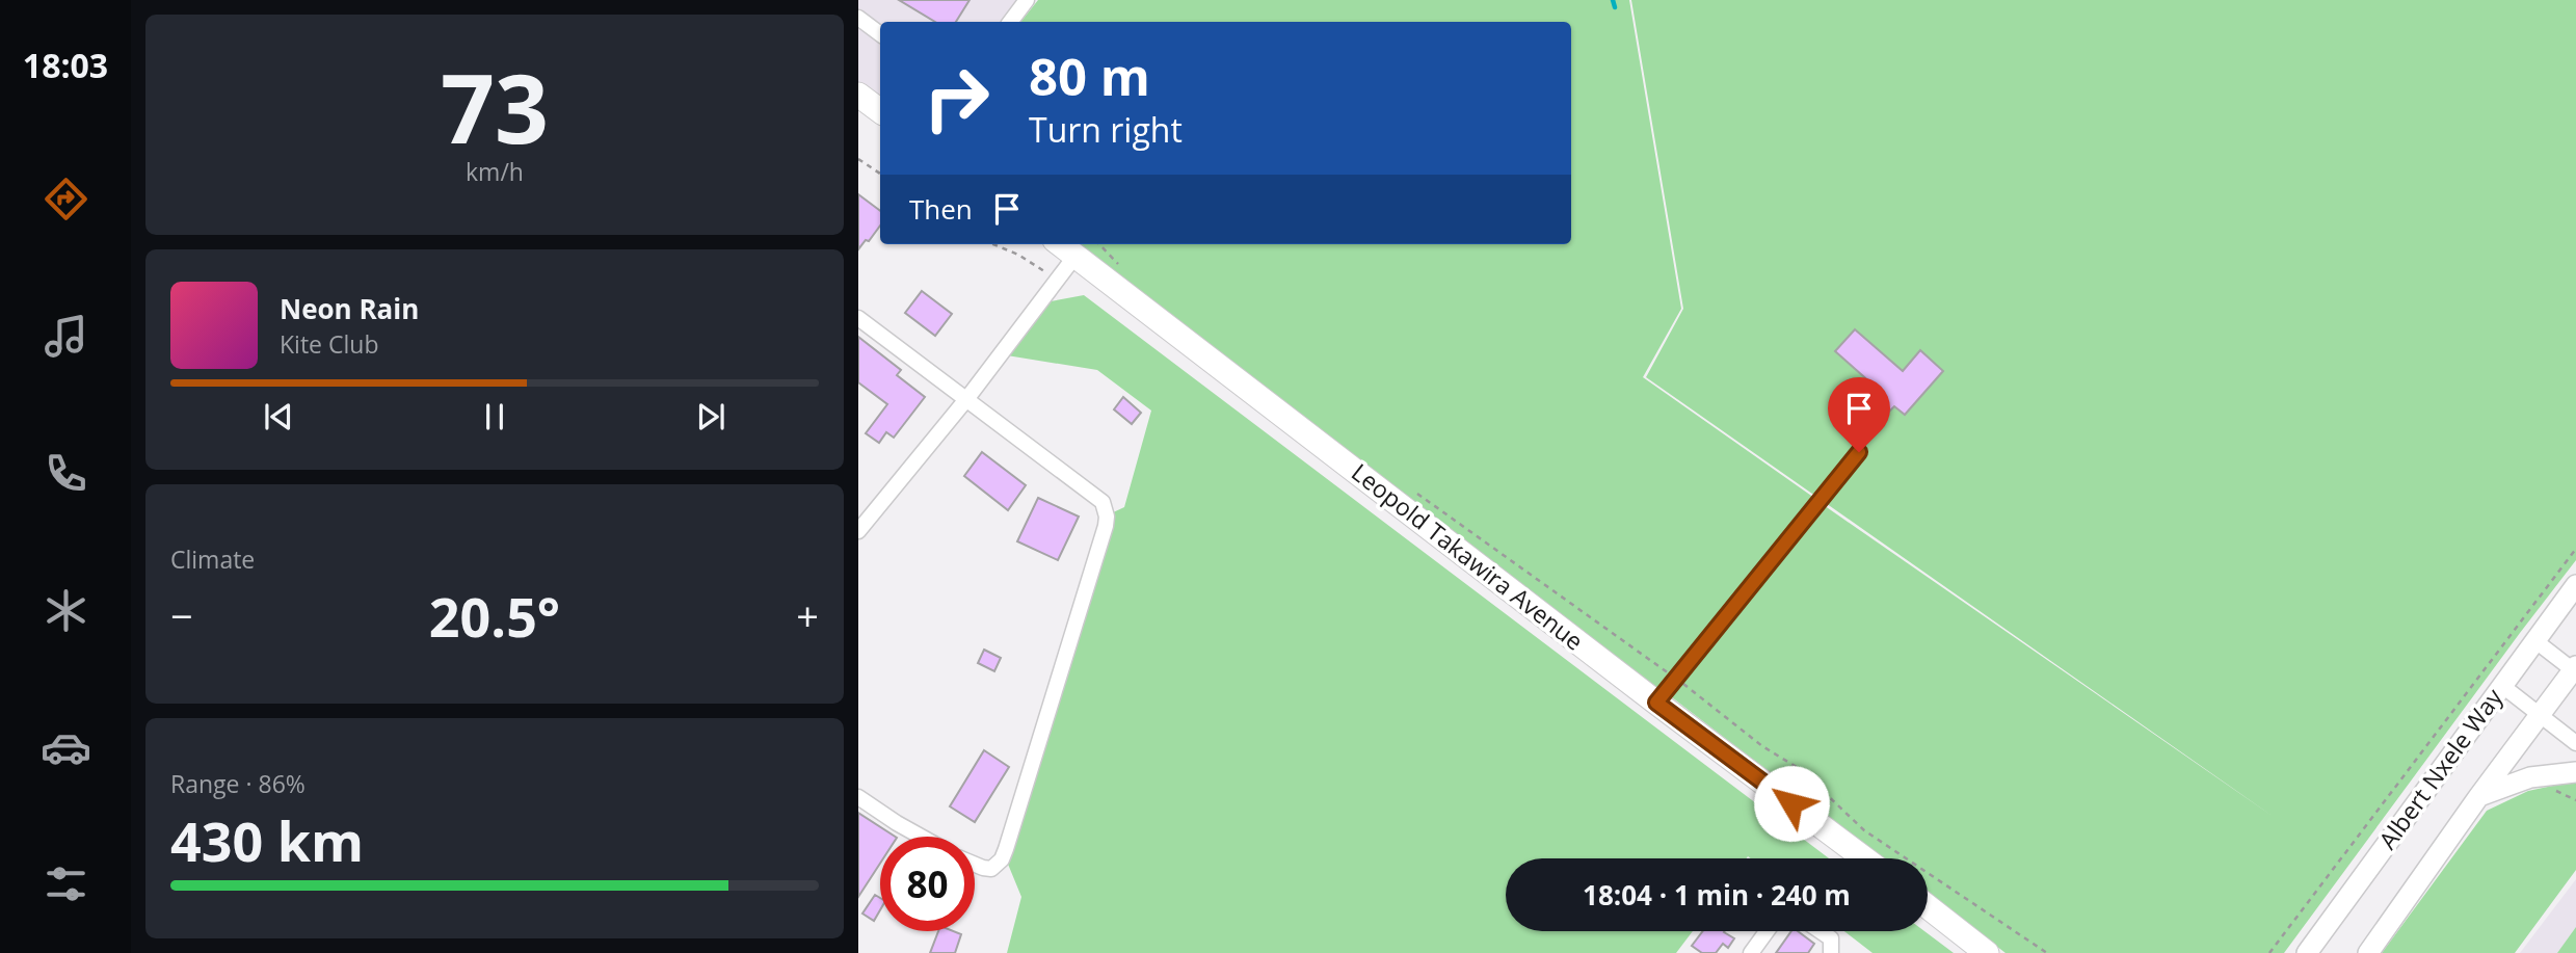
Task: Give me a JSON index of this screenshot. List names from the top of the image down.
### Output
{
  "streets": {
    "highway": ["Leopold Takawira Avenue"],
    "main road": ["Albert Nxele Way"]
  },
  "page": {
    "tabs": "18:03",
    "tile": [
      ["73", "km/h"],
      "Climate",
      ["Range · 86%", "430 km"]
    ],
    "turn": ["80 m", "Turn right"],
    "then": "Then",
    "song": ["Neon Rain", "Kite Club"],
    "heat": ["−", "20.5°", "+"],
    "limit": "80",
    "trip": "18:04 · 1 min · 240 m"
  }
}
